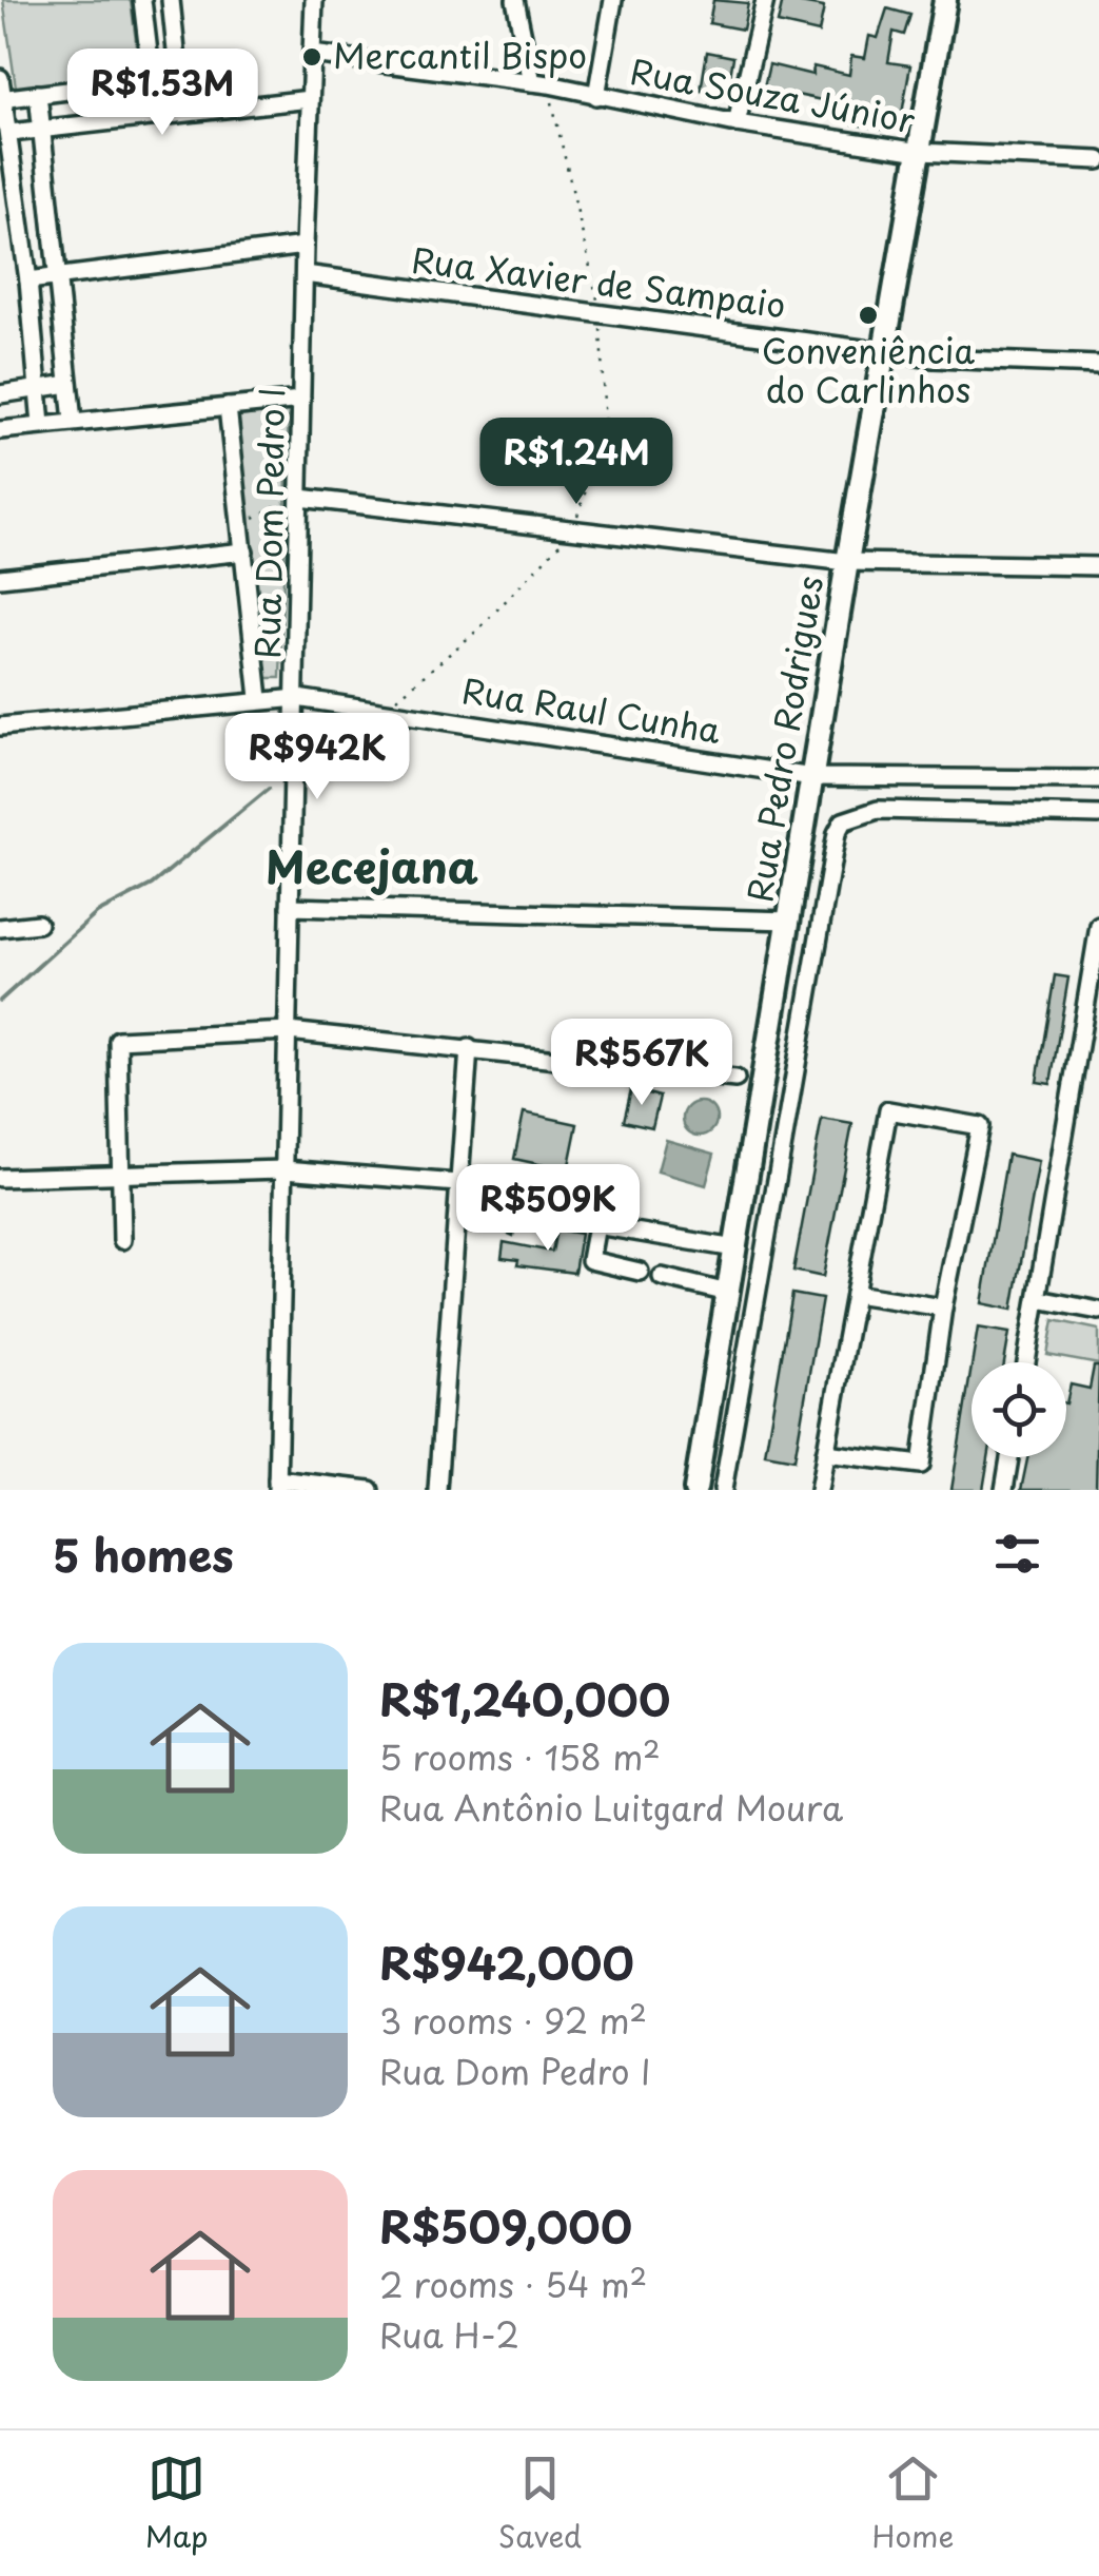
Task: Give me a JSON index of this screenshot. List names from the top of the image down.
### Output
{
  "streets": {
    "main road": ["Rua Pedro Rodrigues"],
    "street": [
      "Rua Souza Júnior",
      "Rua Xavier de Sampaio",
      "Rua Dom Pedro I",
      "Rua Raul Cunha"
    ]
  },
  "crossings": [
    ["Rua Souza Júnior", "Rua Dom Pedro I"],
    ["Rua Souza Júnior", "Rua Pedro Rodrigues"],
    ["Rua Xavier de Sampaio", "Rua Dom Pedro I"],
    ["Rua Xavier de Sampaio", "Rua Pedro Rodrigues"],
    ["Rua Dom Pedro I", "Rua Raul Cunha"],
    ["Rua Raul Cunha", "Rua Pedro Rodrigues"]
  ],
  "districts": ["Mecejana"],
  "places": ["Mercantil Bispo", "Conveniência do Carlinhos"],
  "page": {
    "price": [
      "R$1.53M",
      "R$1.24M",
      "R$942K",
      "R$567K",
      "R$509K"
    ],
    "heading": "5 homes",
    "list": [
      {
        "name": "R$1,240,000",
        "note": "5 rooms · 158 m² · Rua Antônio Luitgard Moura"
      },
      {
        "name": "R$942,000",
        "note": "3 rooms · 92 m² · Rua Dom Pedro I"
      },
      {
        "name": "R$509,000",
        "note": "2 rooms · 54 m² · Rua H-2"
      }
    ],
    "tabs": ["Map", "Saved", "Home"]
  }
}
